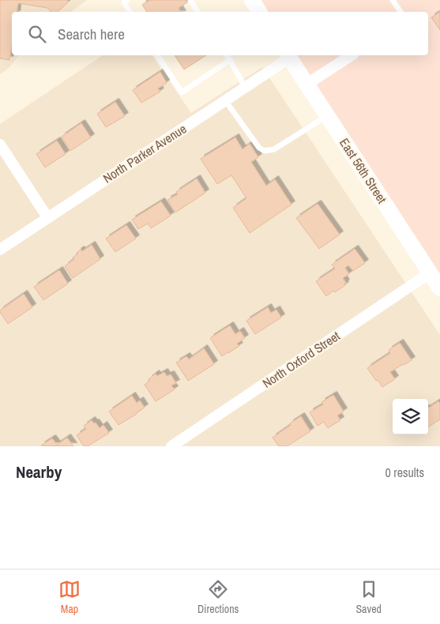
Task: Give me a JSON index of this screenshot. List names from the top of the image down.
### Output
{
  "streets": {
    "street": ["North Parker Avenue", "East 56th Street", "North Oxford Street"]
  },
  "crossings": [
    ["North Parker Avenue", "East 56th Street"],
    ["East 56th Street", "North Oxford Street"]
  ],
  "page": {
    "search": "Search here",
    "heading": ["Nearby", "0 results"],
    "nav": ["Map", "Directions", "Saved"]
  }
}
